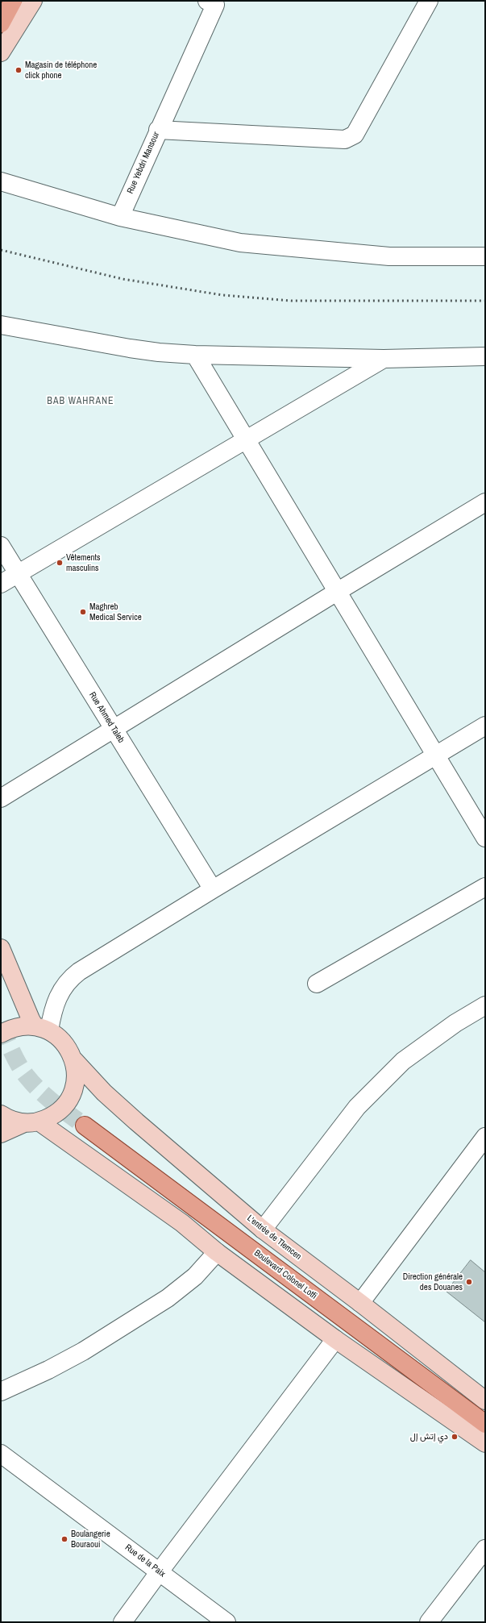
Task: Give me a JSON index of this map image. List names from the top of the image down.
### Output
{
  "streets": {
    "main road": ["L'entrée de Tlemcen", "Boulevard Colonel Lotfi"],
    "street": ["Rue Yebdri Mansour", "Rue Ahmed Taleb", "Rue de la Paix"]
  },
  "districts": ["BAB WAHRANE"],
  "places": [
    "Magasin de téléphone click phone",
    "Vêtements masculins",
    "Maghreb Medical Service",
    "Direction générale des Douanes",
    "دي إتش إل",
    "Boulangerie Bouraoui"
  ]
}
